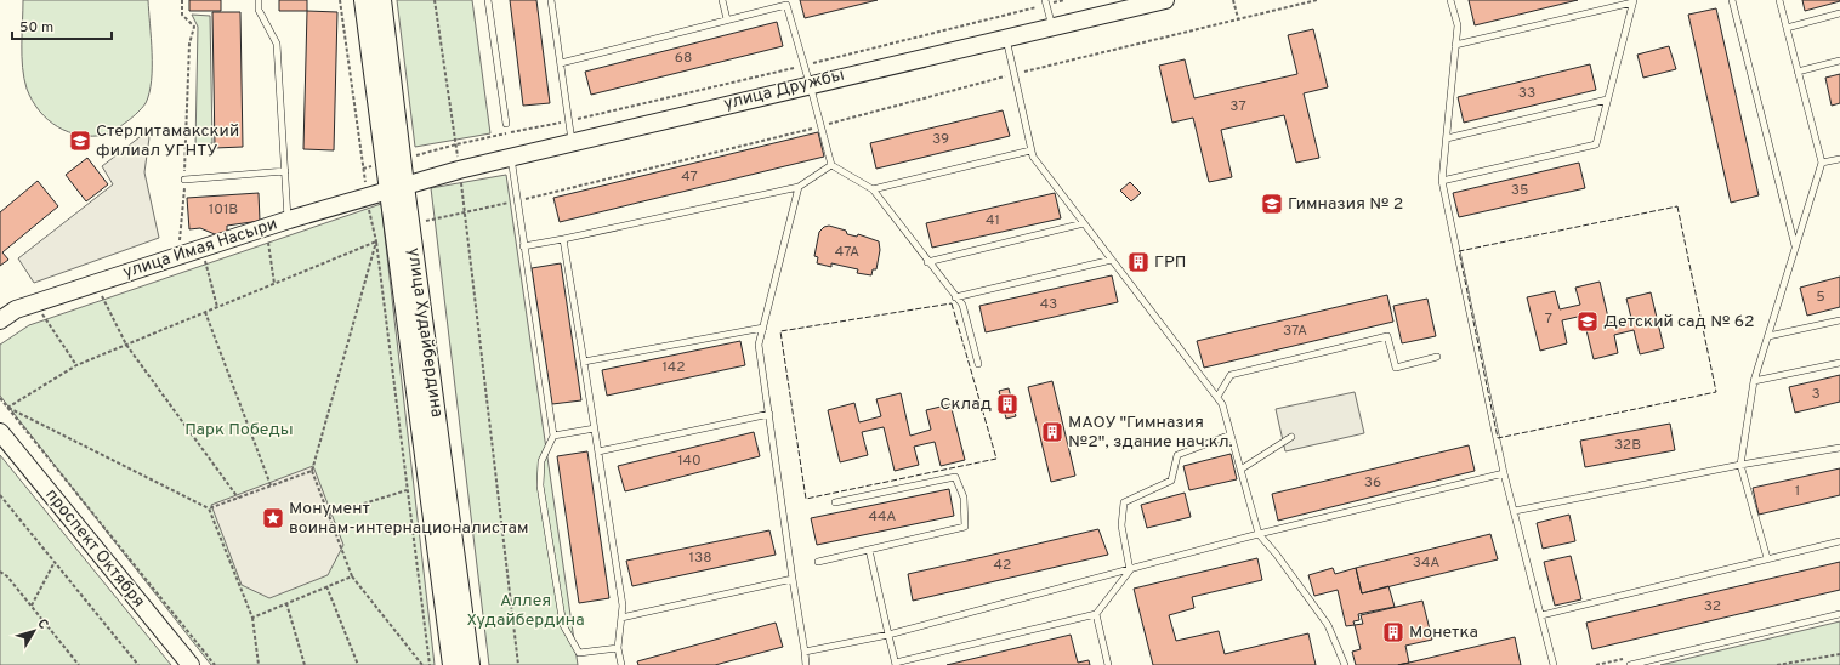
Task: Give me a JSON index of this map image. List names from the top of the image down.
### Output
{
  "streets": {
    "main road": [
      "улица Дружбы",
      "улица Имая Насыри",
      "улица Худайбердина",
      "проспект Октября"
    ]
  },
  "crossings": [
    ["улица Дружбы", "улица Имая Насыри"],
    ["улица Дружбы", "улица Худайбердина"],
    ["улица Имая Насыри", "улица Худайбердина"]
  ],
  "parks": ["Парк Победы", "Аллея Худайбердина"],
  "places": {
    "school or university": ["Стерлитамакский филиал УГНТУ", "Гимназия № 2", "Детский сад № 62"],
    "building": [
      "ГРП",
      "Склад",
      "МАОУ \"Гимназия №2\", здание нач.кл.",
      "Монетка"
    ],
    "place": ["Монумент воинам-интернационалистам"]
  },
  "house_numbers": [
    "68",
    "33",
    "37",
    "39",
    "47",
    "35",
    "101В",
    "41",
    "47А",
    "5",
    "43",
    "7",
    "37А",
    "142",
    "3",
    "32В",
    "140",
    "36",
    "1",
    "44А",
    "138",
    "34А",
    "42",
    "32"
  ],
  "scale_bar": "50 m",
  "north": "top right"
}
